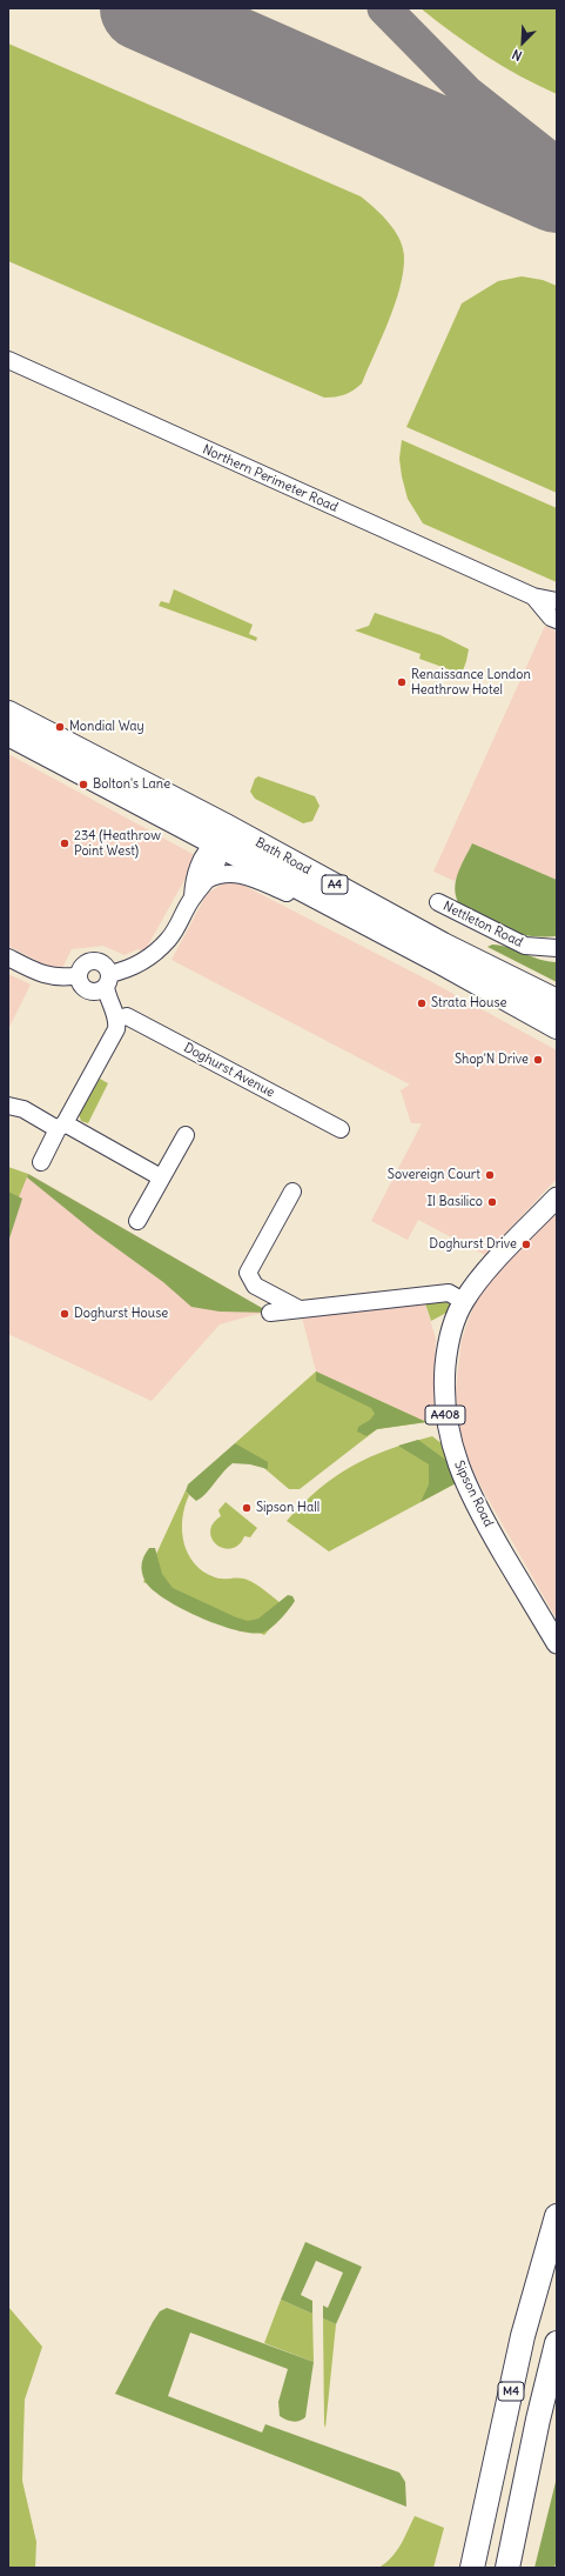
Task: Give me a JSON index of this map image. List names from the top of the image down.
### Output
{
  "streets": {
    "highway": ["Bath Road", "A4", "M4"],
    "main road": ["A408", "Sipson Road"],
    "street": ["Northern Perimeter Road", "Nettleton Road", "Doghurst Avenue"]
  },
  "places": [
    "Renaissance London Heathrow Hotel",
    "Mondial Way",
    "Bolton's Lane",
    "234 (Heathrow Point West)",
    "Strata House",
    "Shop'N Drive",
    "Sovereign Court",
    "Il Basilico",
    "Doghurst Drive",
    "Doghurst House",
    "Sipson Hall"
  ],
  "north": "bottom left"
}
